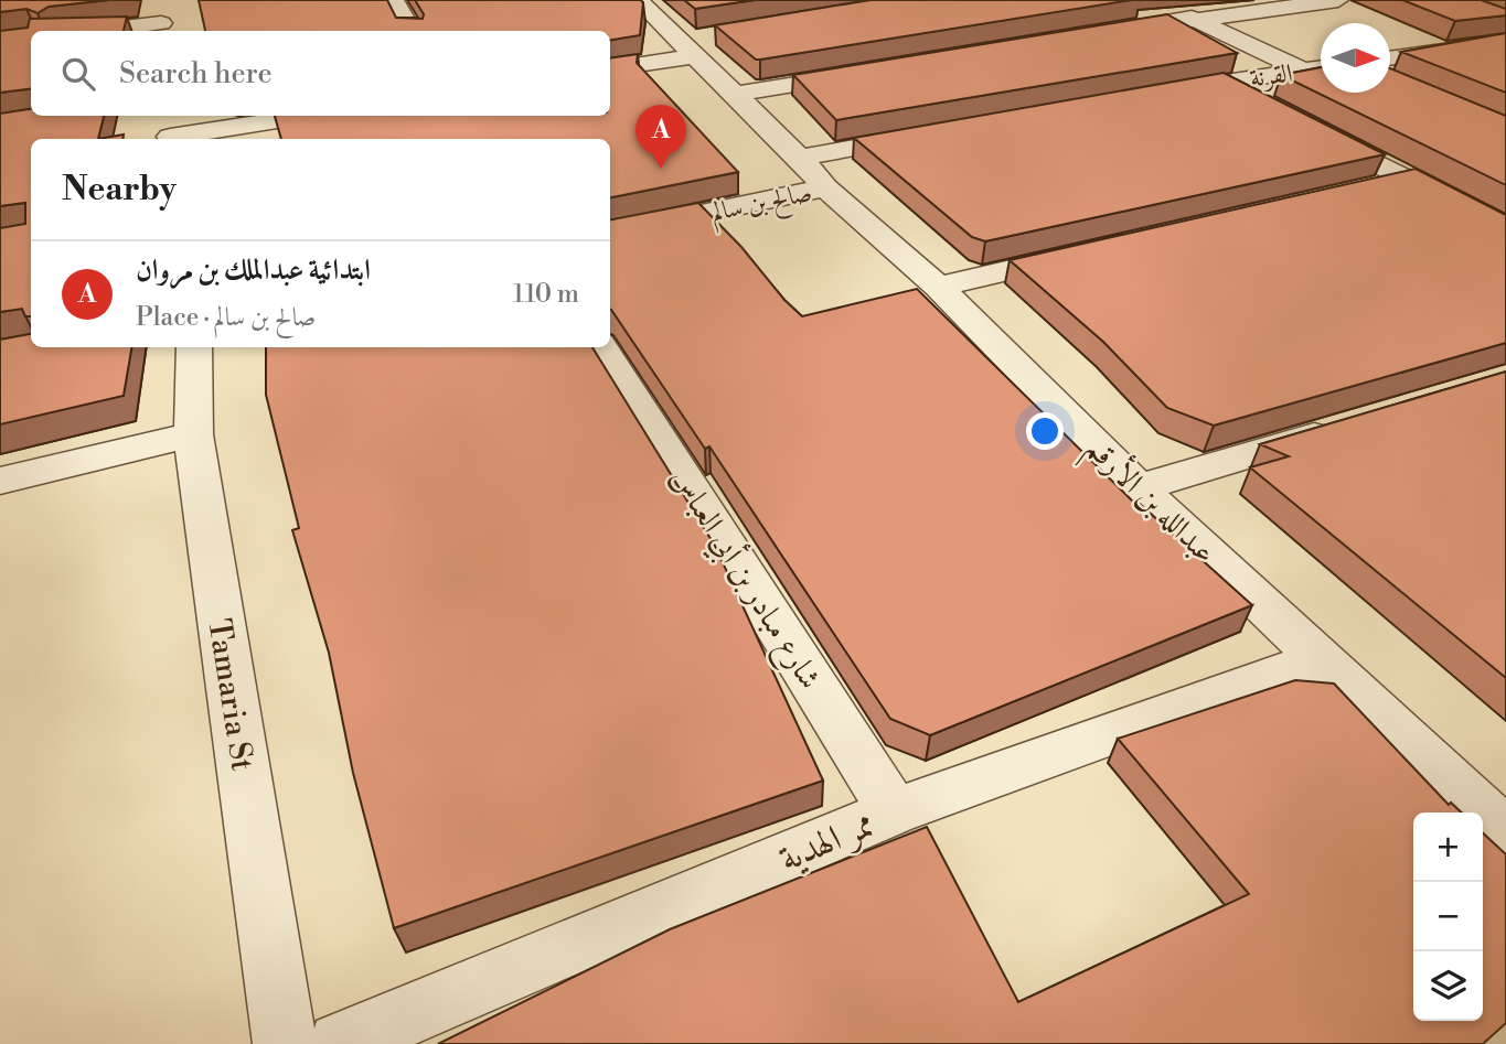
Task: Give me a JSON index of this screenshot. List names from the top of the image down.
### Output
{
  "streets": {
    "street": [
      "القرنة",
      "صالح بن سالم",
      "عبدالله بن الأرقم",
      "شارع مبادر بن أبي العباس",
      "Tamaria St",
      "ممر الهدية"
    ]
  },
  "crossings": [
    ["صالح بن سالم", "عبدالله بن الأرقم"],
    ["عبدالله بن الأرقم", "ممر الهدية"],
    ["شارع مبادر بن أبي العباس", "ممر الهدية"]
  ],
  "north": "right",
  "page": {
    "search": "Search here",
    "pins": "A",
    "heading": "Nearby",
    "list": [
      {
        "mark": "A",
        "name": "ابتدائية عبدالملك بن مروان",
        "note": "Place · صالح بن سالم",
        "value": "110 m"
      }
    ],
    "map_buttons": ["+", "−"]
  }
}
